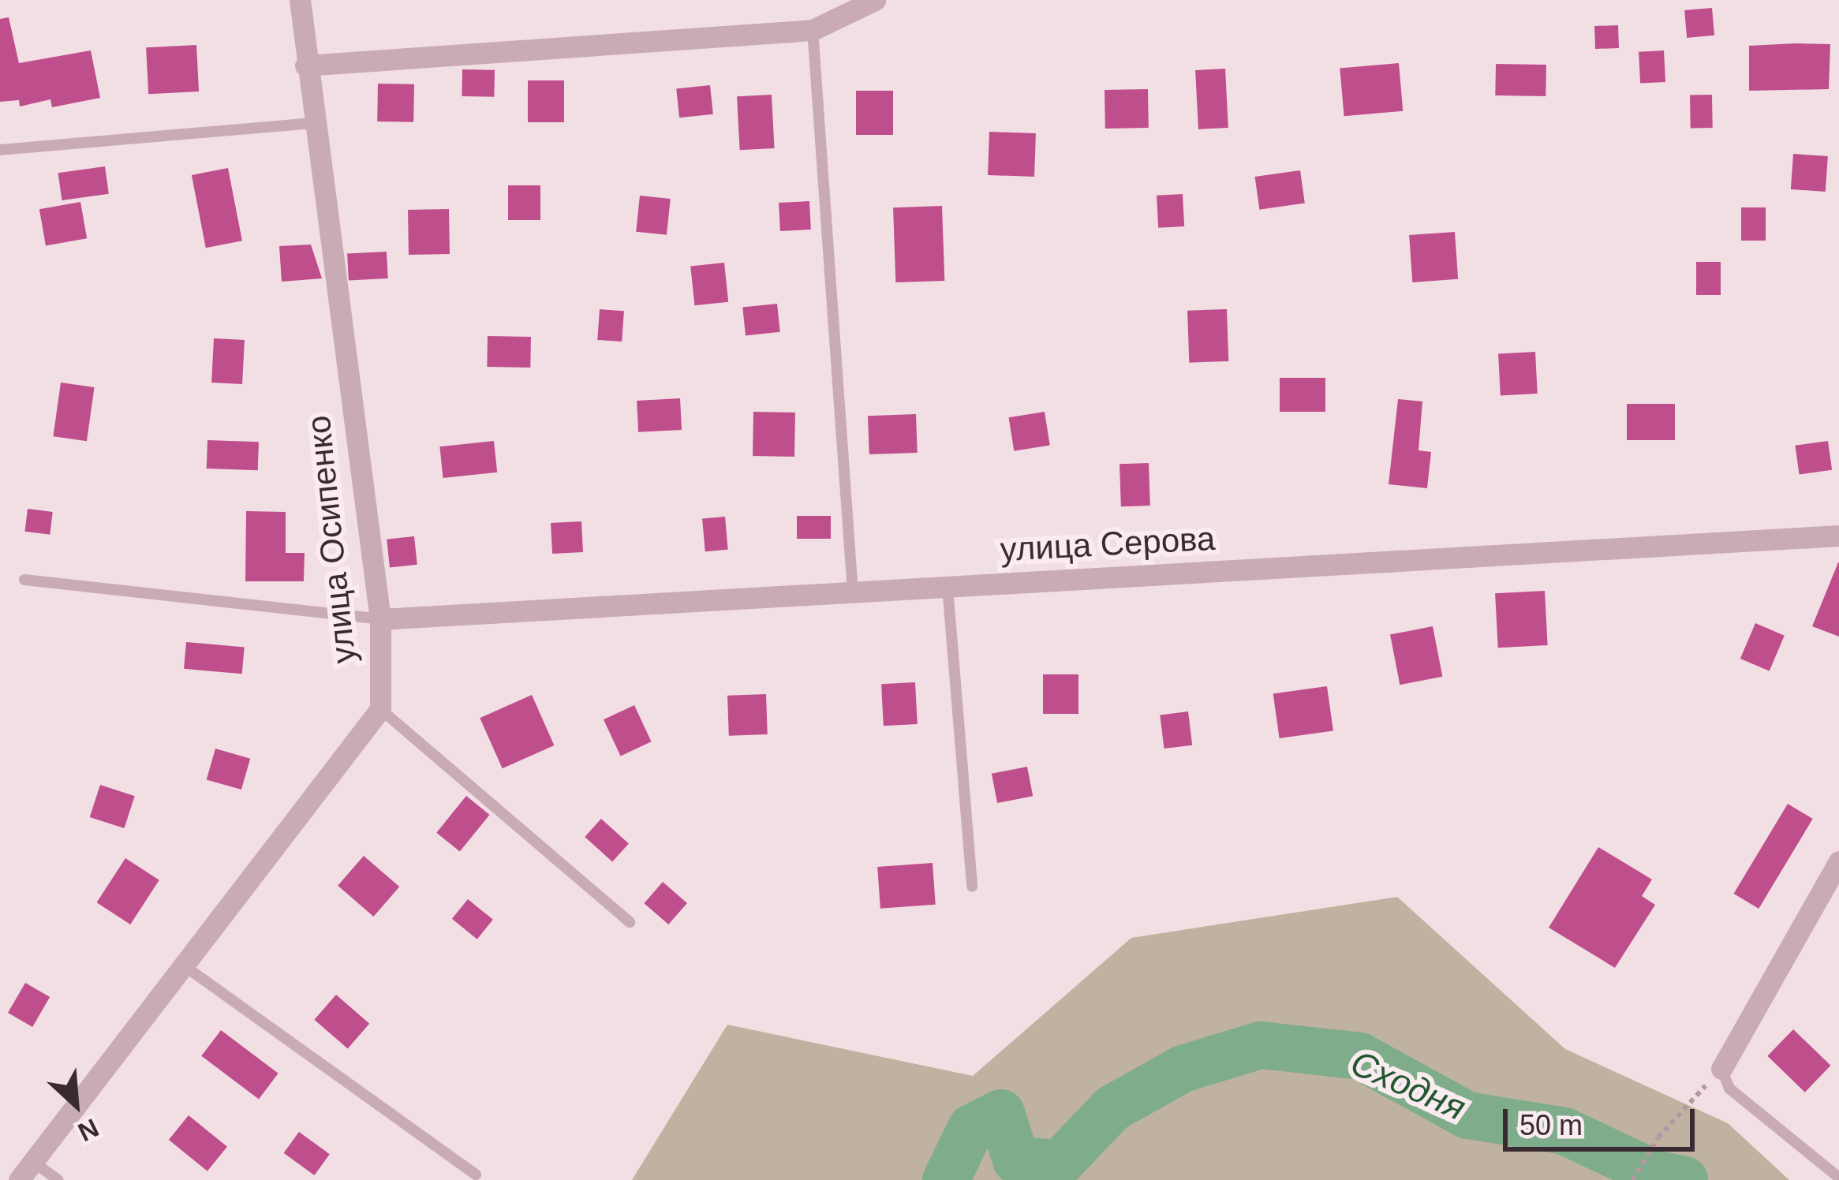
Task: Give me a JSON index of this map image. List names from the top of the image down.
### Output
{
  "streets": {
    "street": ["улица Осипенко", "улица Серова"]
  },
  "crossings": [
    ["улица Осипенко", "улица Серова"]
  ],
  "water": ["Сходня"],
  "scale_bar": "50 m",
  "north": "bottom right"
}
